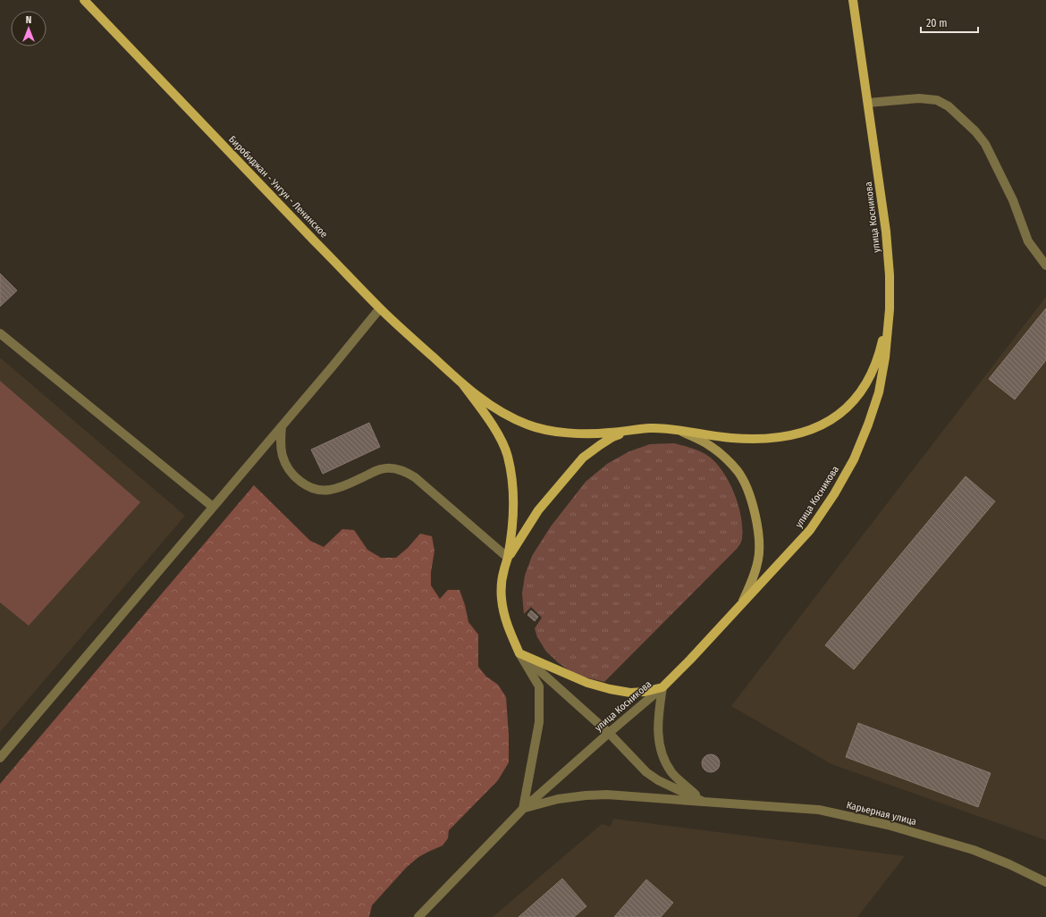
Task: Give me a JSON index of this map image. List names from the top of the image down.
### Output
{
  "streets": {
    "main road": ["Биробиджан - Унгун - Ленинское", "улица Косникова"],
    "street": ["Карьерная улица"]
  },
  "crossings": [
    ["улица Косникова", "Карьерная улица"]
  ],
  "scale_bar": "20 m",
  "north": "top"
}
